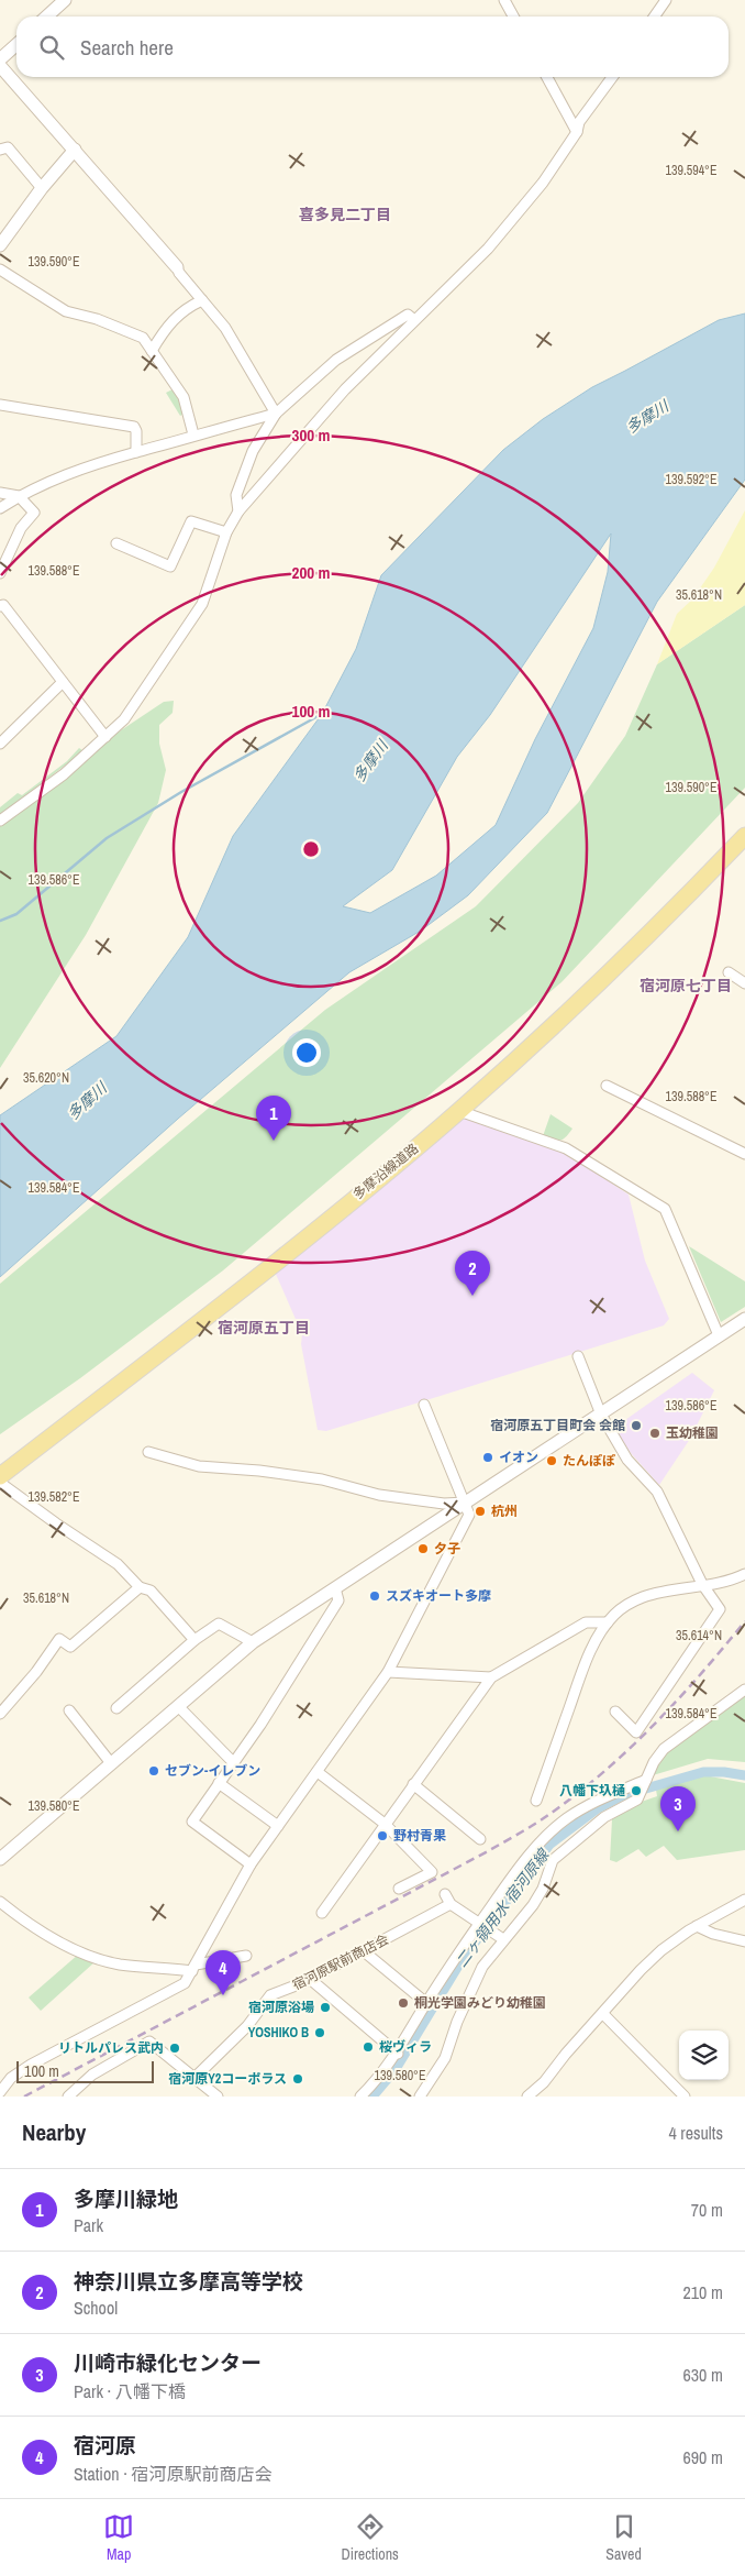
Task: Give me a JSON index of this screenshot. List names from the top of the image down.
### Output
{
  "streets": {
    "main road": ["多摩沿線道路"],
    "street": ["宿河原駅前商店会"]
  },
  "districts": ["喜多見二丁目", "宿河原七丁目", "宿河原五丁目"],
  "water": ["多摩川", "二ヶ領用水 宿河原線"],
  "places": [
    "宿河原五丁目町会 会館",
    "玉幼稚園",
    "イオン",
    "たんぽぽ",
    "杭州",
    "夕子",
    "スズキオート多摩",
    "セブン-イレブン",
    "八幡下圦樋",
    "野村青果",
    "桐光学園みどり幼稚園",
    "宿河原浴場",
    "YOSHIKO B",
    "桜ヴィラ",
    "リトルパレス武内",
    "宿河原Y2コーポラス"
  ],
  "scale_bar": "100 m",
  "page": {
    "search": "Search here",
    "pins": [
      "1",
      "2",
      "3",
      "4"
    ],
    "scale": "100 m",
    "heading": ["Nearby", "4 results"],
    "list": [
      {
        "mark": "1",
        "name": "多摩川緑地",
        "note": "Park",
        "value": "70 m"
      },
      {
        "mark": "2",
        "name": "神奈川県立多摩高等学校",
        "note": "School",
        "value": "210 m"
      },
      {
        "mark": "3",
        "name": "川崎市緑化センター",
        "note": "Park · 八幡下橋",
        "value": "630 m"
      },
      {
        "mark": "4",
        "name": "宿河原",
        "note": "Station · 宿河原駅前商店会",
        "value": "690 m"
      }
    ],
    "nav": ["Map", "Directions", "Saved"]
  },
  "coordinates": [
    "139.594°E",
    "139.590°E",
    "139.592°E",
    "139.588°E",
    "35.618°N",
    "139.586°E",
    "35.620°N",
    "139.584°E",
    "139.582°E",
    "35.614°N",
    "139.580°E"
  ],
  "rings": ["300 m", "200 m", "100 m"]
}
